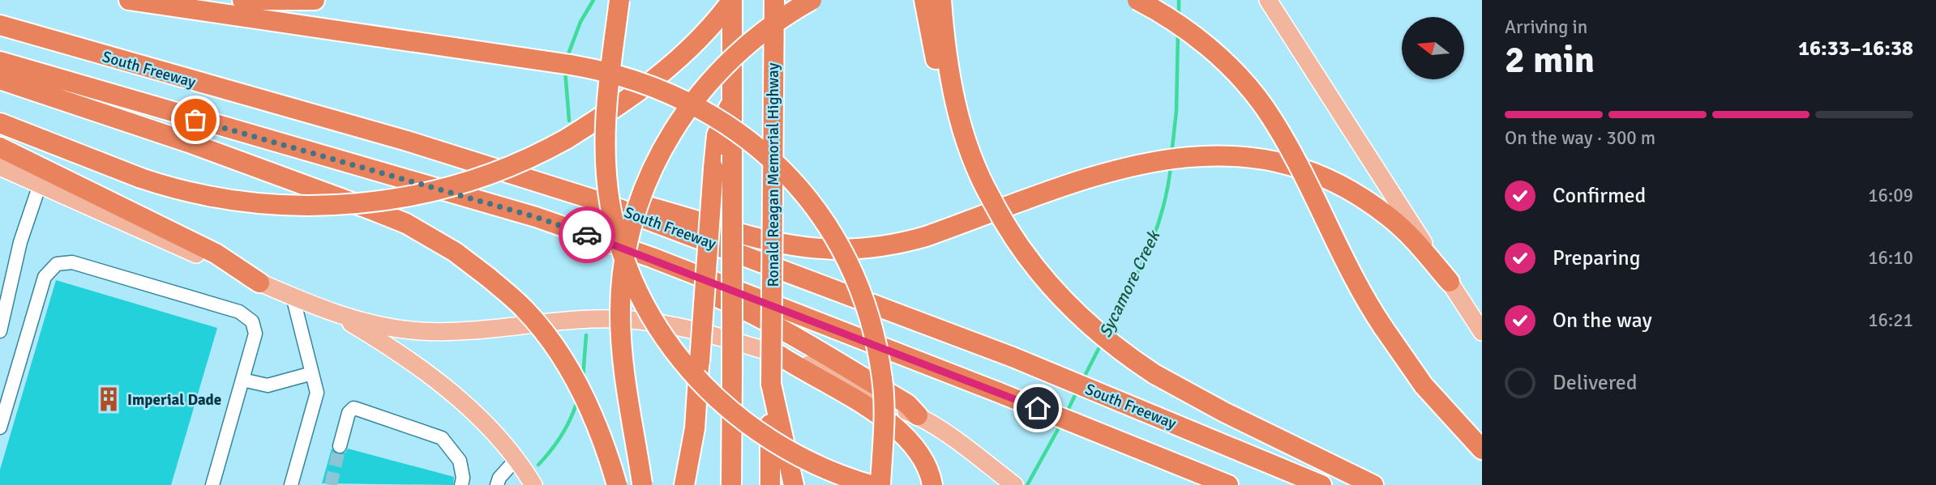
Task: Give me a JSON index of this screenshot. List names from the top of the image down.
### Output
{
  "streets": {
    "highway": ["South Freeway", "Ronald Reagan Memorial Highway"]
  },
  "water": ["Sycamore Creek"],
  "places": {
    "building": ["Imperial Dade"]
  },
  "north": "left",
  "page": {
    "heading": ["2 min", "Arriving in", "16:33–16:38"],
    "bar": "On the way · 300 m",
    "list": [
      ["Confirmed", "16:09"],
      ["Preparing", "16:10"],
      ["On the way", "16:21"],
      "Delivered"
    ]
  }
}
